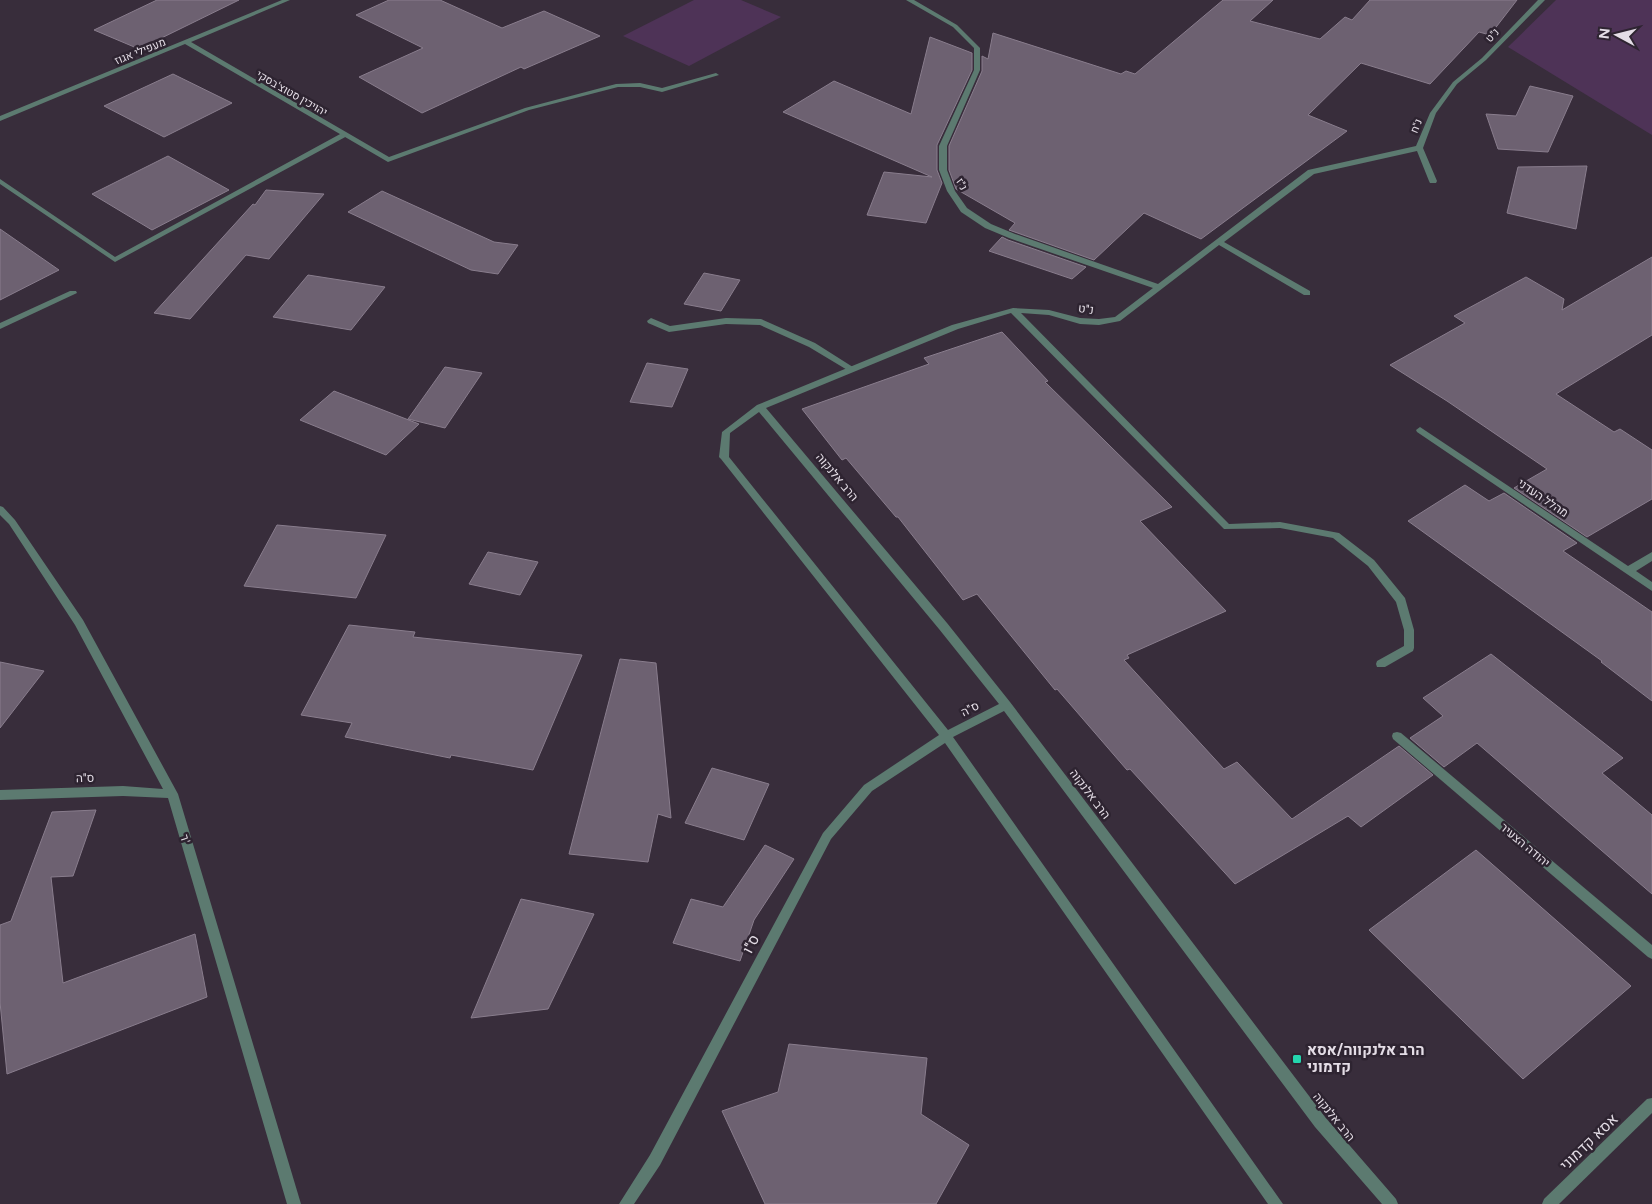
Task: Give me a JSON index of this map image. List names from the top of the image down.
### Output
{
  "streets": {
    "street": [
      "נ\"ט",
      "מעפילי אגוז",
      "יהויכין סטוצ'בסקי",
      "נ\"ח",
      "נ\"ז",
      "הרב אלנקוה",
      "מהלל העדני",
      "ס\"ה",
      "ד'",
      "יהודה הצעיר",
      "ס\"ו",
      "אסא קדמוני"
    ]
  },
  "crossings": [
    ["נ\"ט", "נ\"ח"],
    ["נ\"ט", "נ\"ז"],
    ["נ\"ט", "הרב אלנקוה"],
    ["נ\"ט", "ס\"ה"],
    ["נ\"ט", "ס\"ו"],
    ["מעפילי אגוז", "יהויכין סטוצ'בסקי"],
    ["הרב אלנקוה", "ס\"ה"],
    ["ס\"ה", "ד'"],
    ["ס\"ה", "ס\"ו"]
  ],
  "places": {
    "transit": ["הרב אלנקווה/אסא קדמוני"]
  },
  "north": "left"
}
